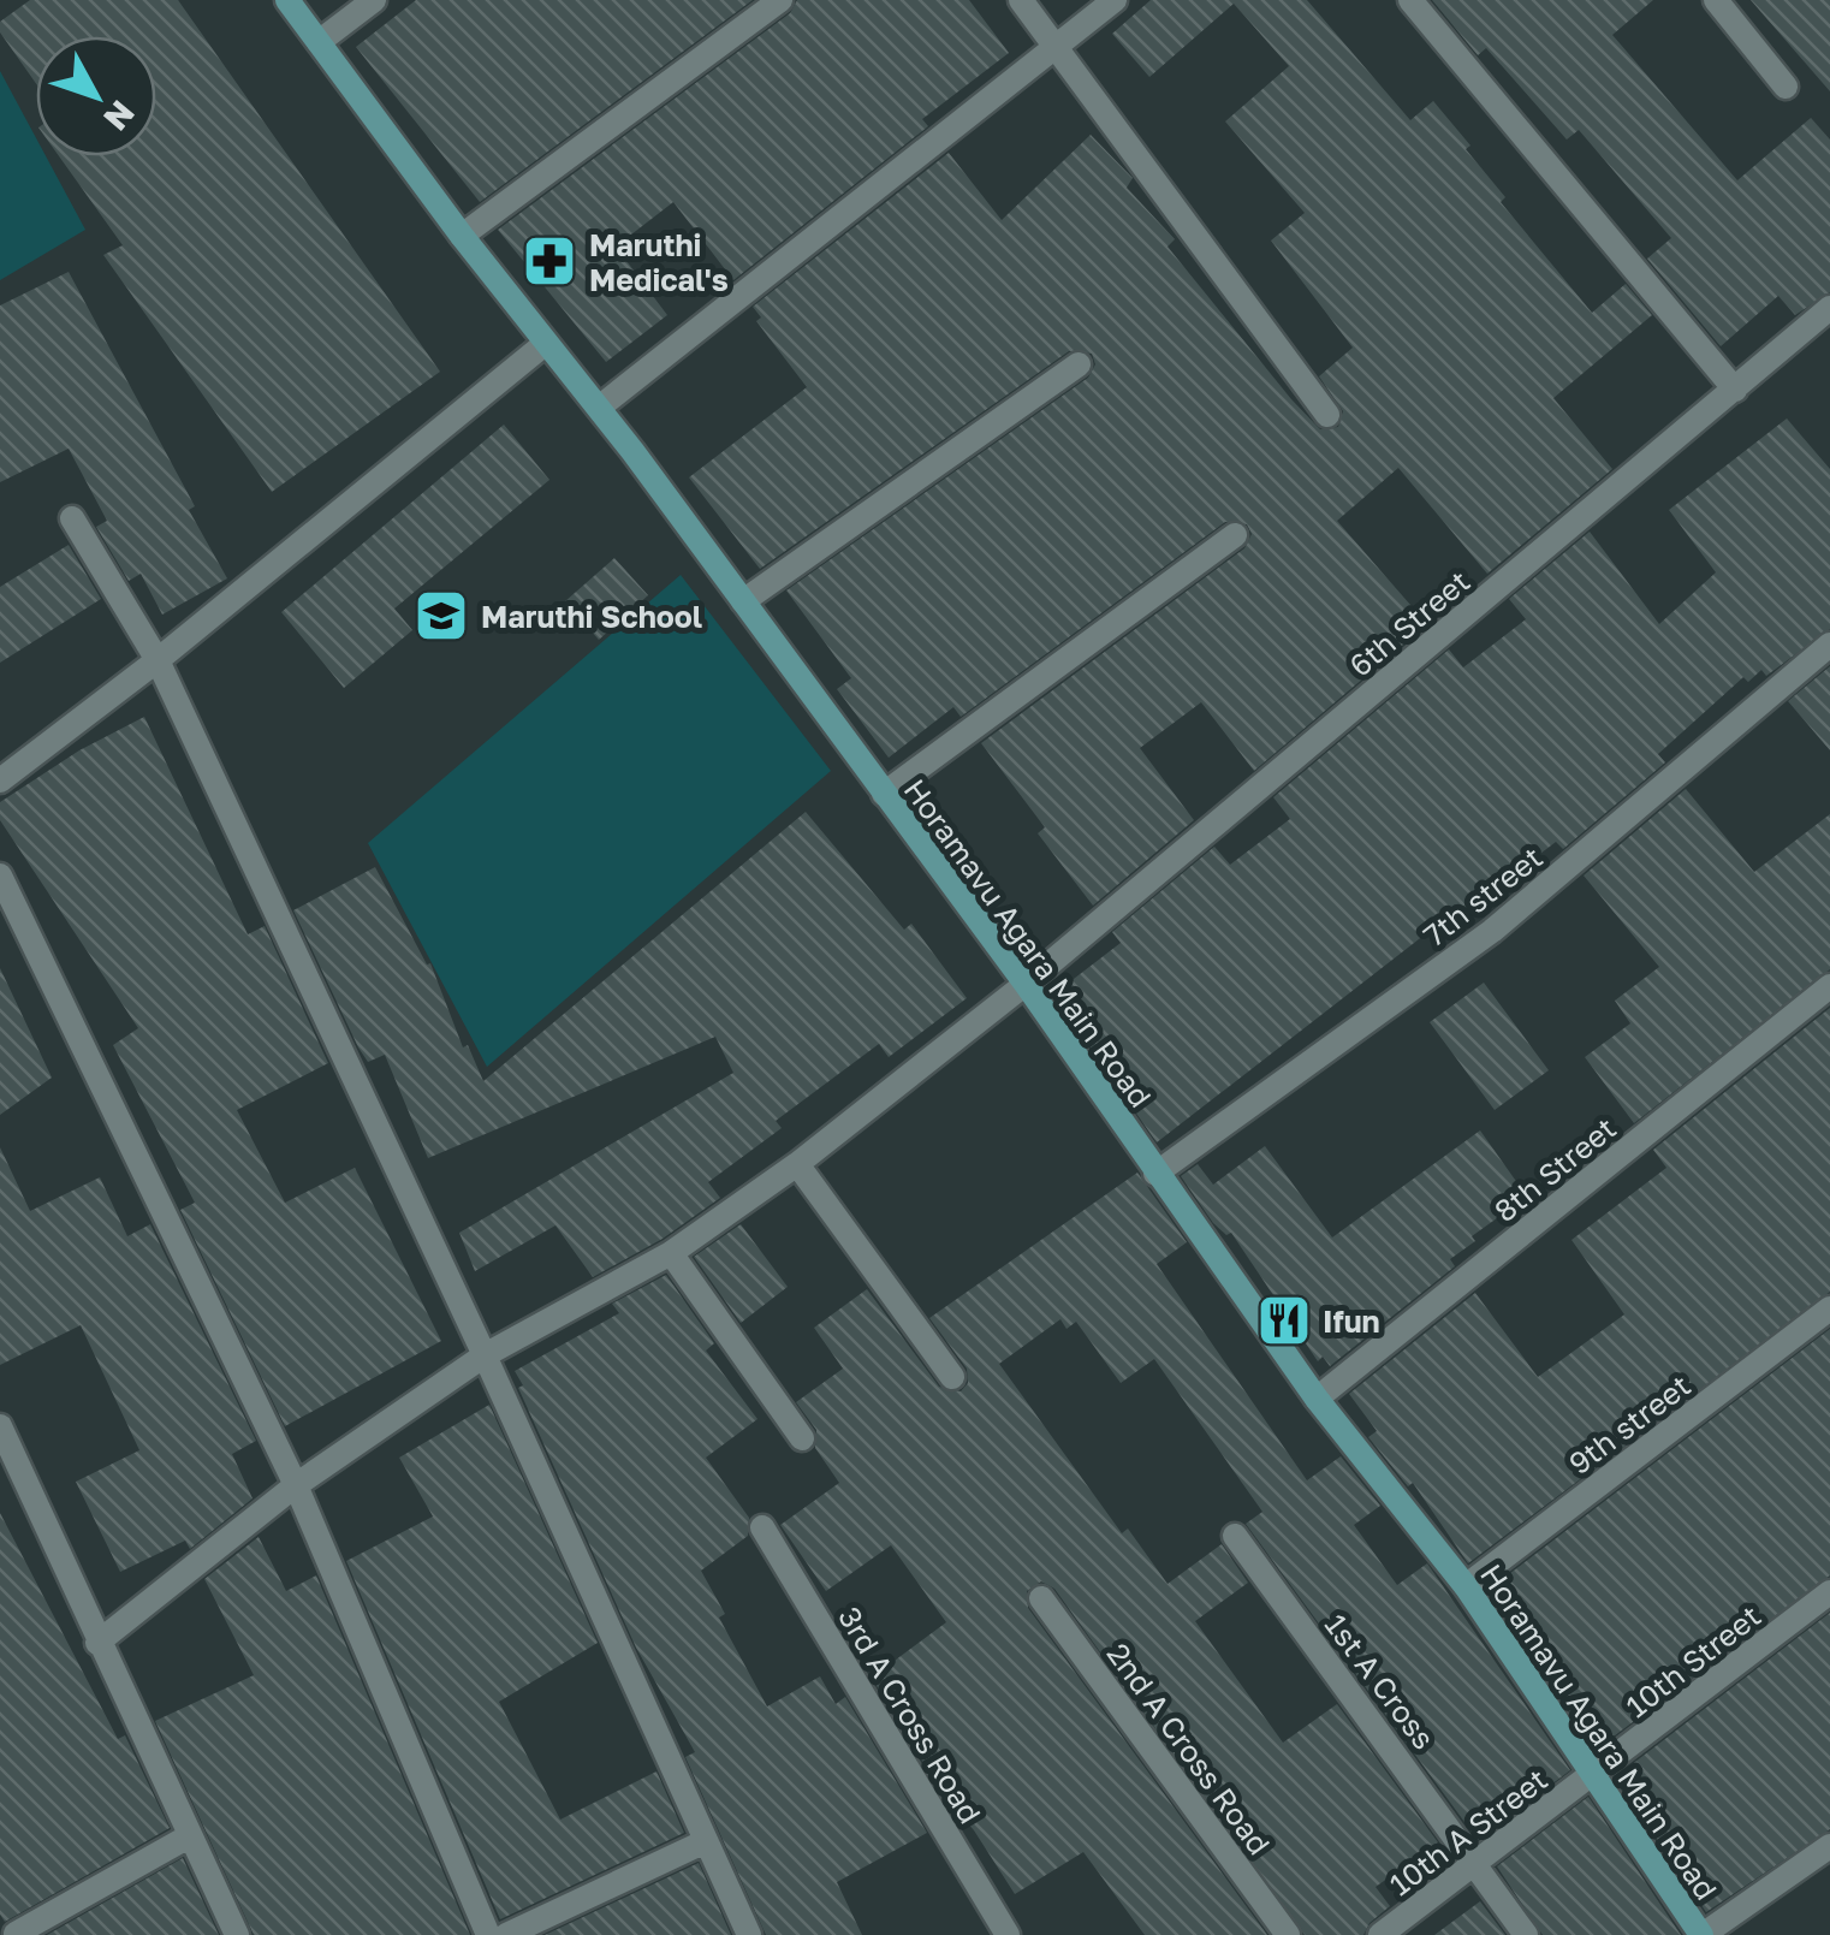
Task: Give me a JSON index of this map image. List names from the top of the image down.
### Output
{
  "streets": {
    "street": [
      "6th Street",
      "7th street",
      "Horamavu Agara Main Road",
      "8th Street",
      "9th street",
      "10th Street",
      "1st A Cross",
      "3rd A Cross Road",
      "2nd A Cross Road",
      "10th A Street"
    ]
  },
  "crossings": [
    ["6th Street", "Horamavu Agara Main Road"],
    ["7th street", "Horamavu Agara Main Road"],
    ["Horamavu Agara Main Road", "8th Street"],
    ["Horamavu Agara Main Road", "9th street"],
    ["Horamavu Agara Main Road", "10th Street"],
    ["Horamavu Agara Main Road", "10th A Street"],
    ["10th Street", "10th A Street"],
    ["1st A Cross", "10th A Street"]
  ],
  "places": {
    "pharmacy": ["Maruthi Medical's"],
    "school or university": ["Maruthi School"],
    "restaurant": ["Ifun"]
  },
  "north": "bottom right"
}
